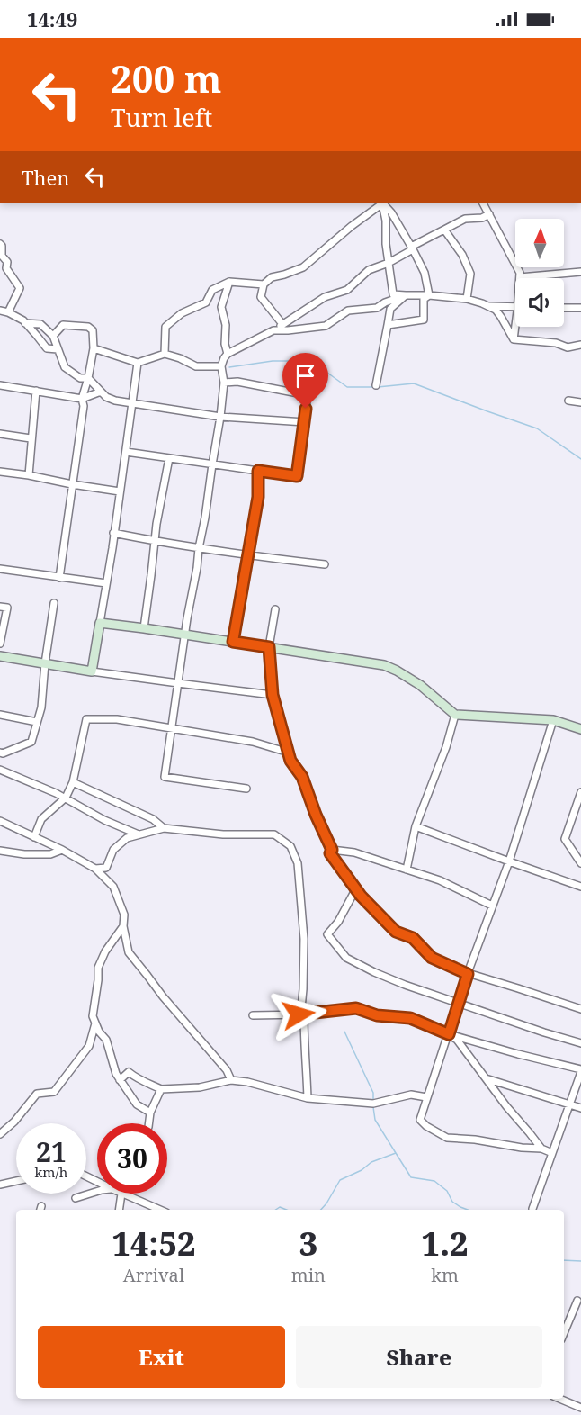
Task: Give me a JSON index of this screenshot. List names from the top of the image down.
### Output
{
  "north": "top",
  "page": {
    "status": "14:49",
    "turn": ["200 m", "Turn left"],
    "then": "Then",
    "speed": "21 km/h",
    "limit": "30",
    "eta": [
      "14:52",
      "Arrival",
      "3",
      "min",
      "1.2",
      "km"
    ],
    "buttons": ["Exit", "Share"]
  }
}
